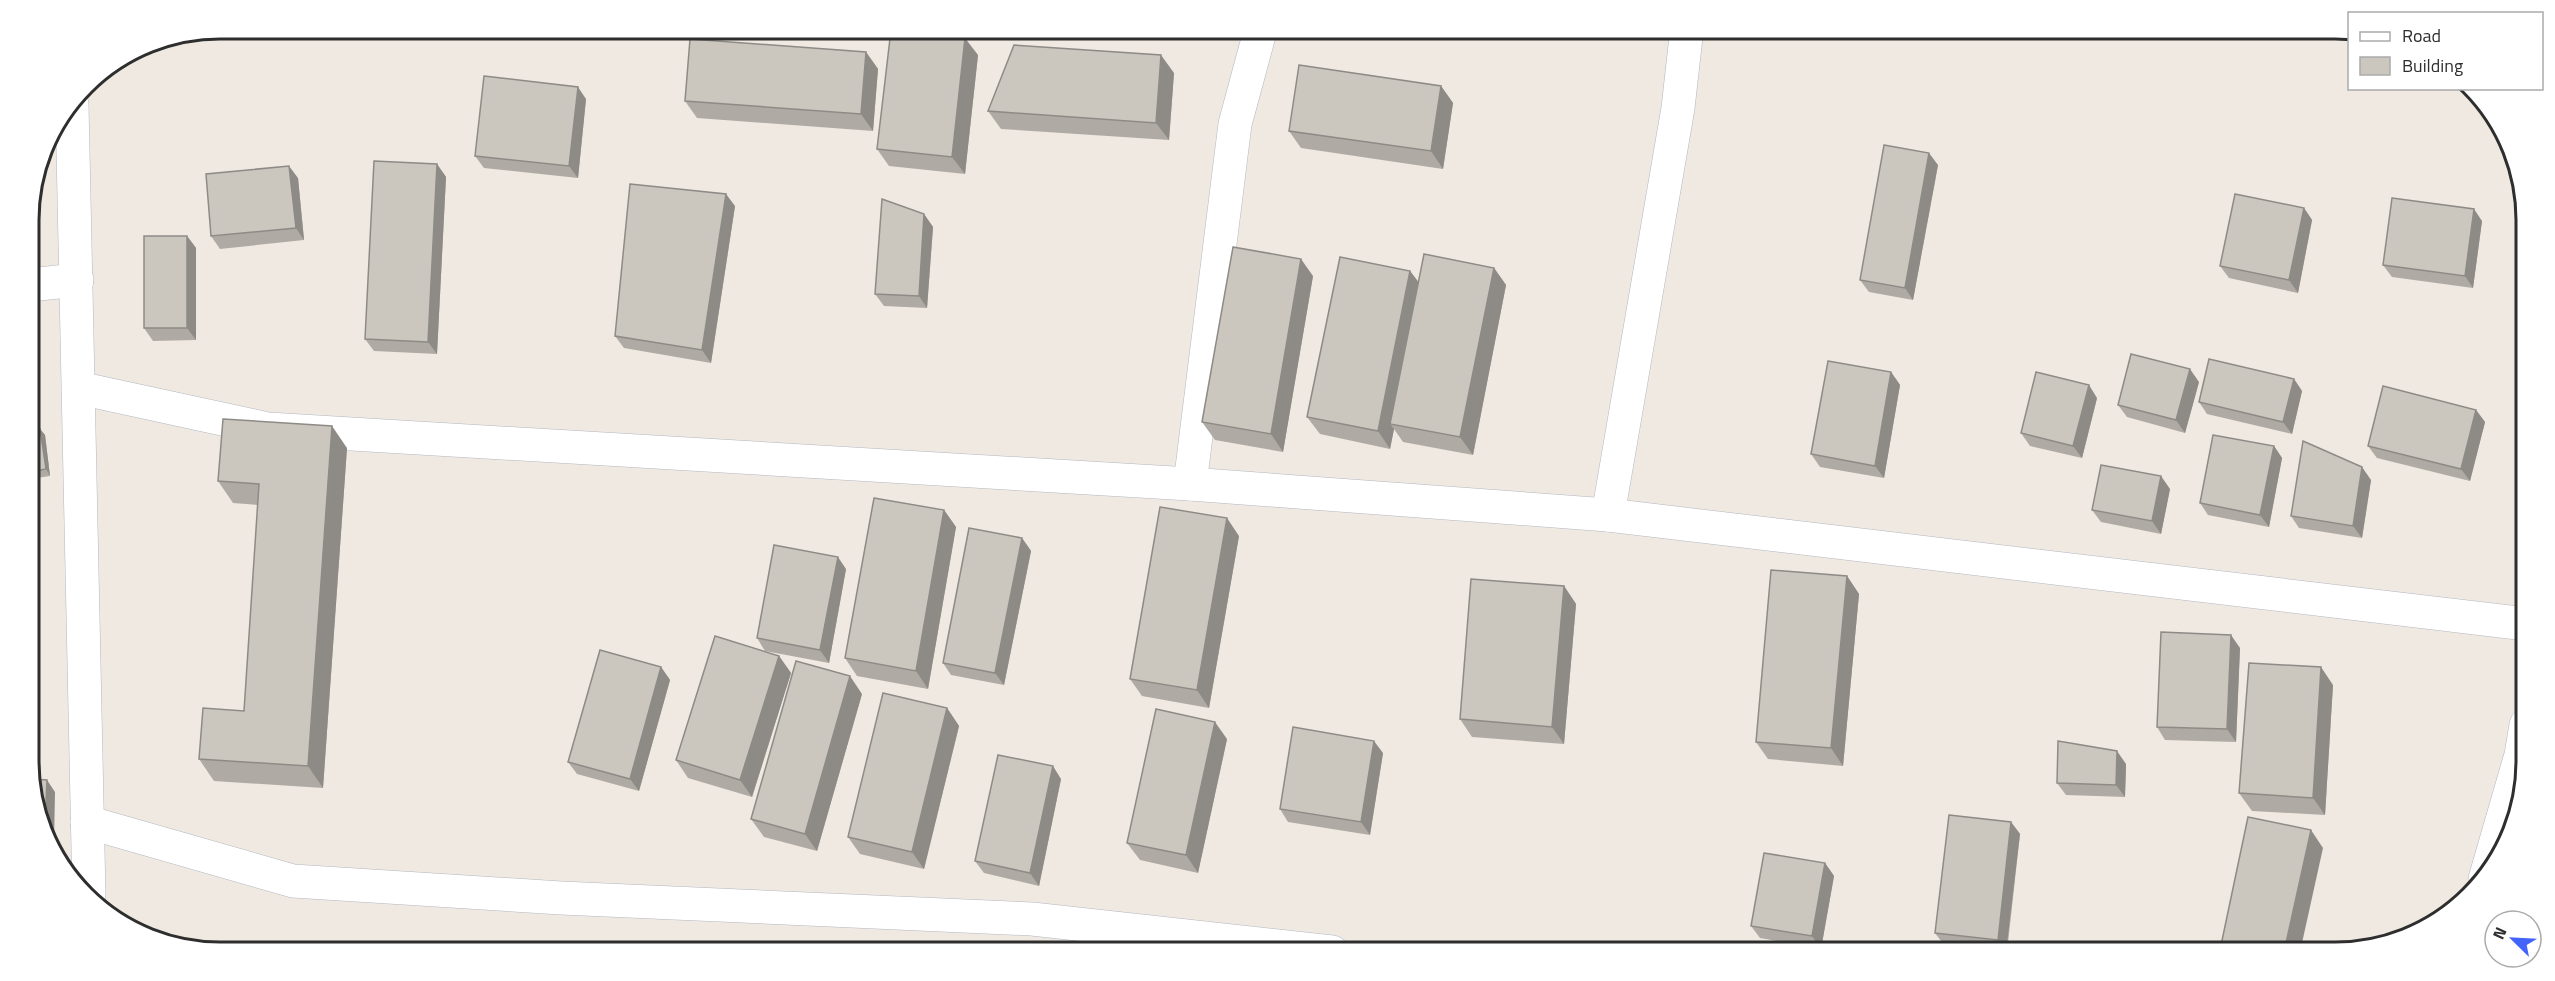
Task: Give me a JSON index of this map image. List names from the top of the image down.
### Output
{
  "legend": ["Road", "Building"],
  "north": "top left"
}
